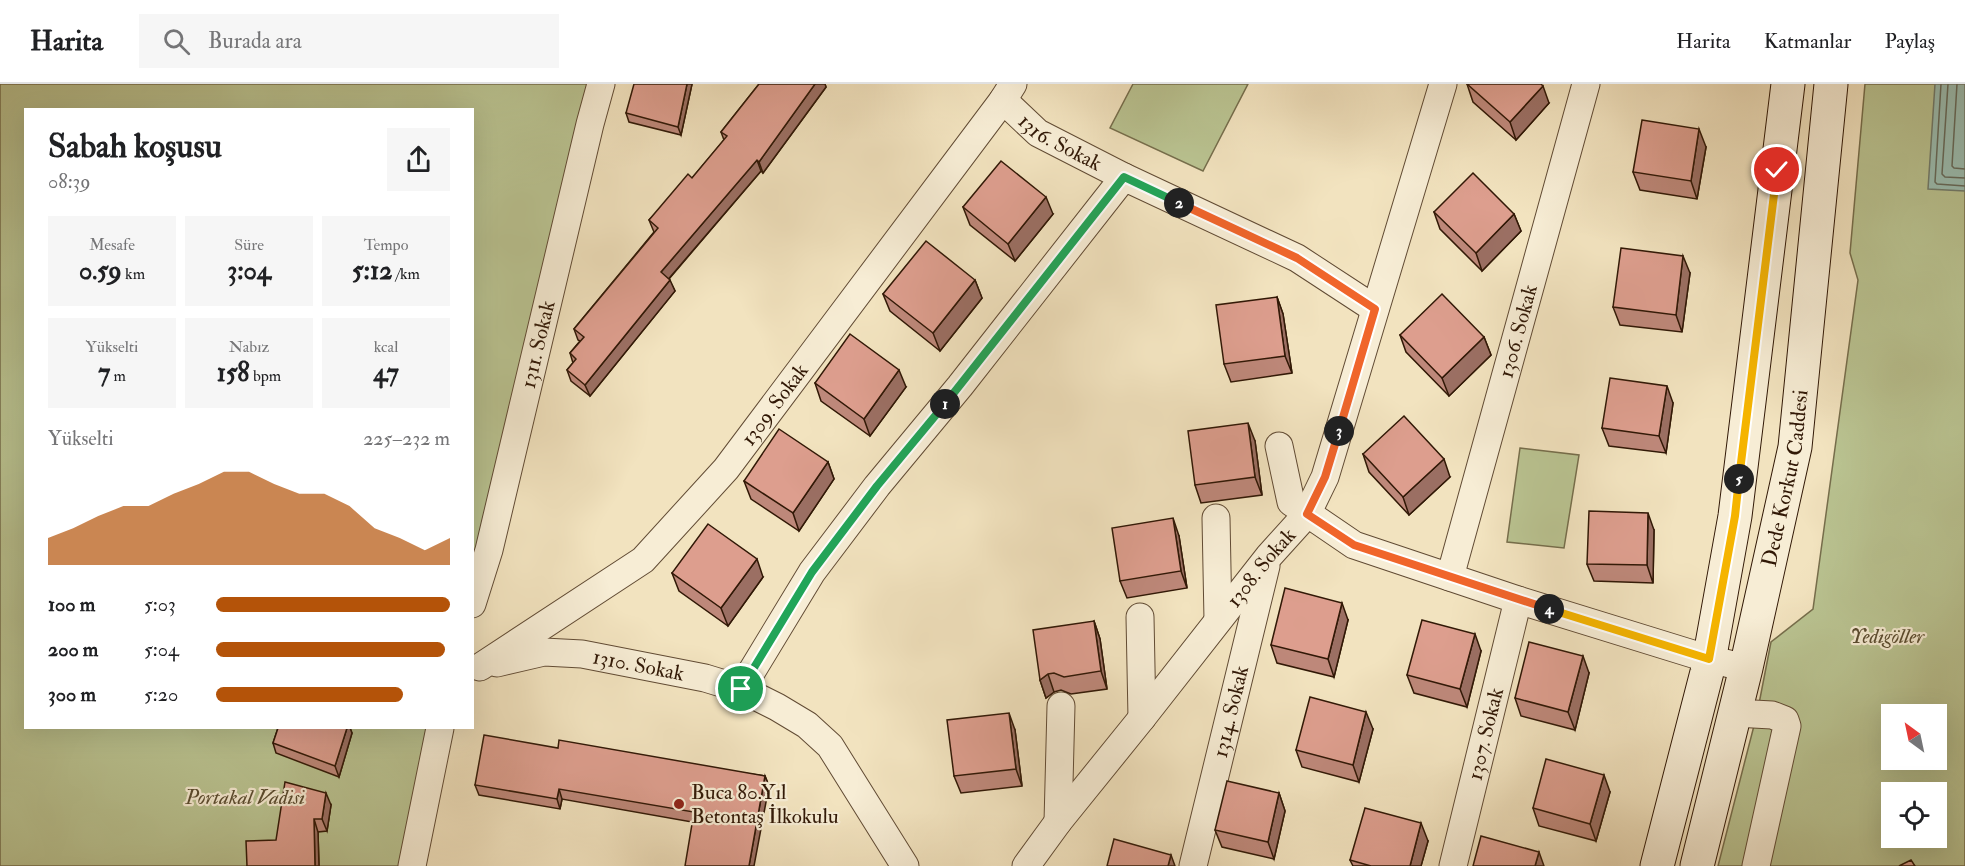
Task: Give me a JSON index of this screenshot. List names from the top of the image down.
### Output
{
  "streets": {
    "main road": ["Dede Korkut Caddesi"],
    "street": [
      "1316. Sokak",
      "1306. Sokak",
      "1311. Sokak",
      "1309. Sokak",
      "1308. Sokak",
      "1310. Sokak",
      "1314. Sokak",
      "1307. Sokak"
    ]
  },
  "crossings": [
    ["1316. Sokak", "1309. Sokak"],
    ["1316. Sokak", "1308. Sokak"],
    ["1316. Sokak", "1310. Sokak"],
    ["1309. Sokak", "1310. Sokak"],
    ["1308. Sokak", "1314. Sokak"]
  ],
  "parks": ["Yedigöller", "Portakal Vadisi"],
  "places": ["Buca 80.Yıl Betontaş İlkokulu"],
  "north": "top left",
  "page": {
    "header": "Harita",
    "search": "Burada ara",
    "nav": ["Harita", "Katmanlar", "Paylaş"],
    "heading": ["Sabah koşusu", "08:39"],
    "pins": [
      "2",
      "1",
      "3",
      "5",
      "4"
    ],
    "stats": [
      ["Mesafe", "0.59 km"],
      ["Süre", "3:04"],
      ["Tempo", "5:12 /km"],
      ["Yükselti", "7 m"],
      ["Nabız", "158 bpm"],
      ["kcal", "47"]
    ],
    "chart": ["Yükselti", "225–232 m"],
    "list": [
      {
        "name": "100 m",
        "note": "5:03"
      },
      {
        "name": "200 m",
        "note": "5:04"
      },
      {
        "name": "300 m",
        "note": "5:20"
      }
    ]
  }
}
